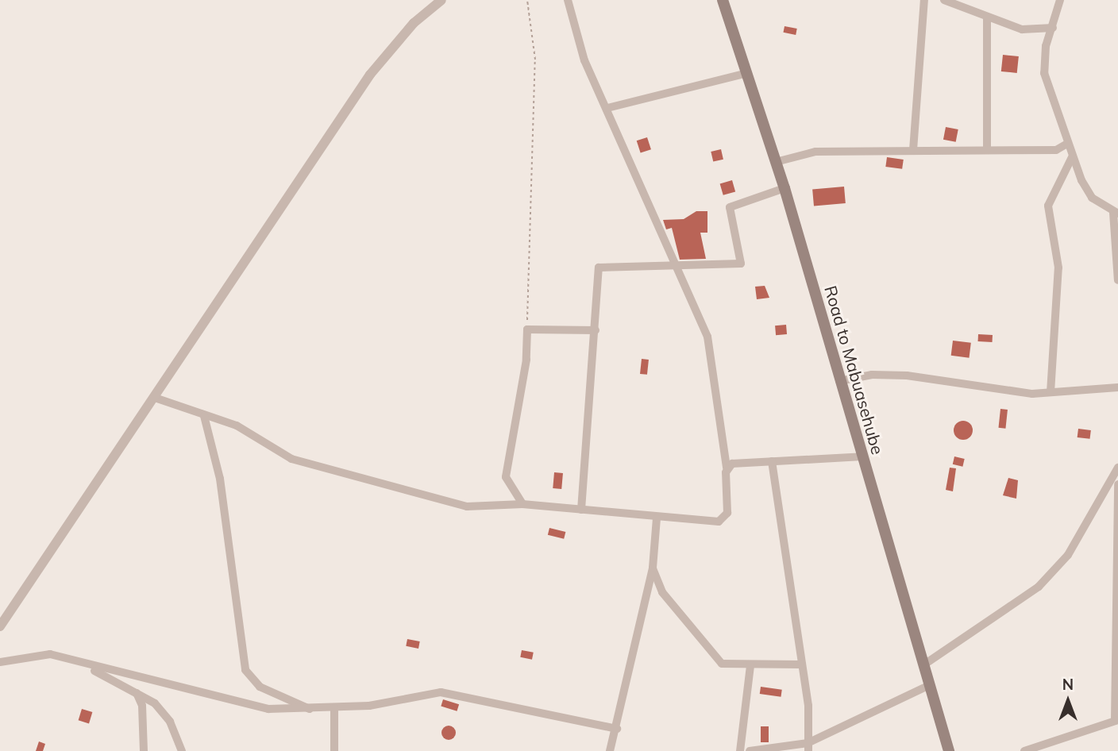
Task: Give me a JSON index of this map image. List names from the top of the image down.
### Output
{
  "streets": {
    "main road": ["Road to Mabuasehube"]
  },
  "north": "top"
}
